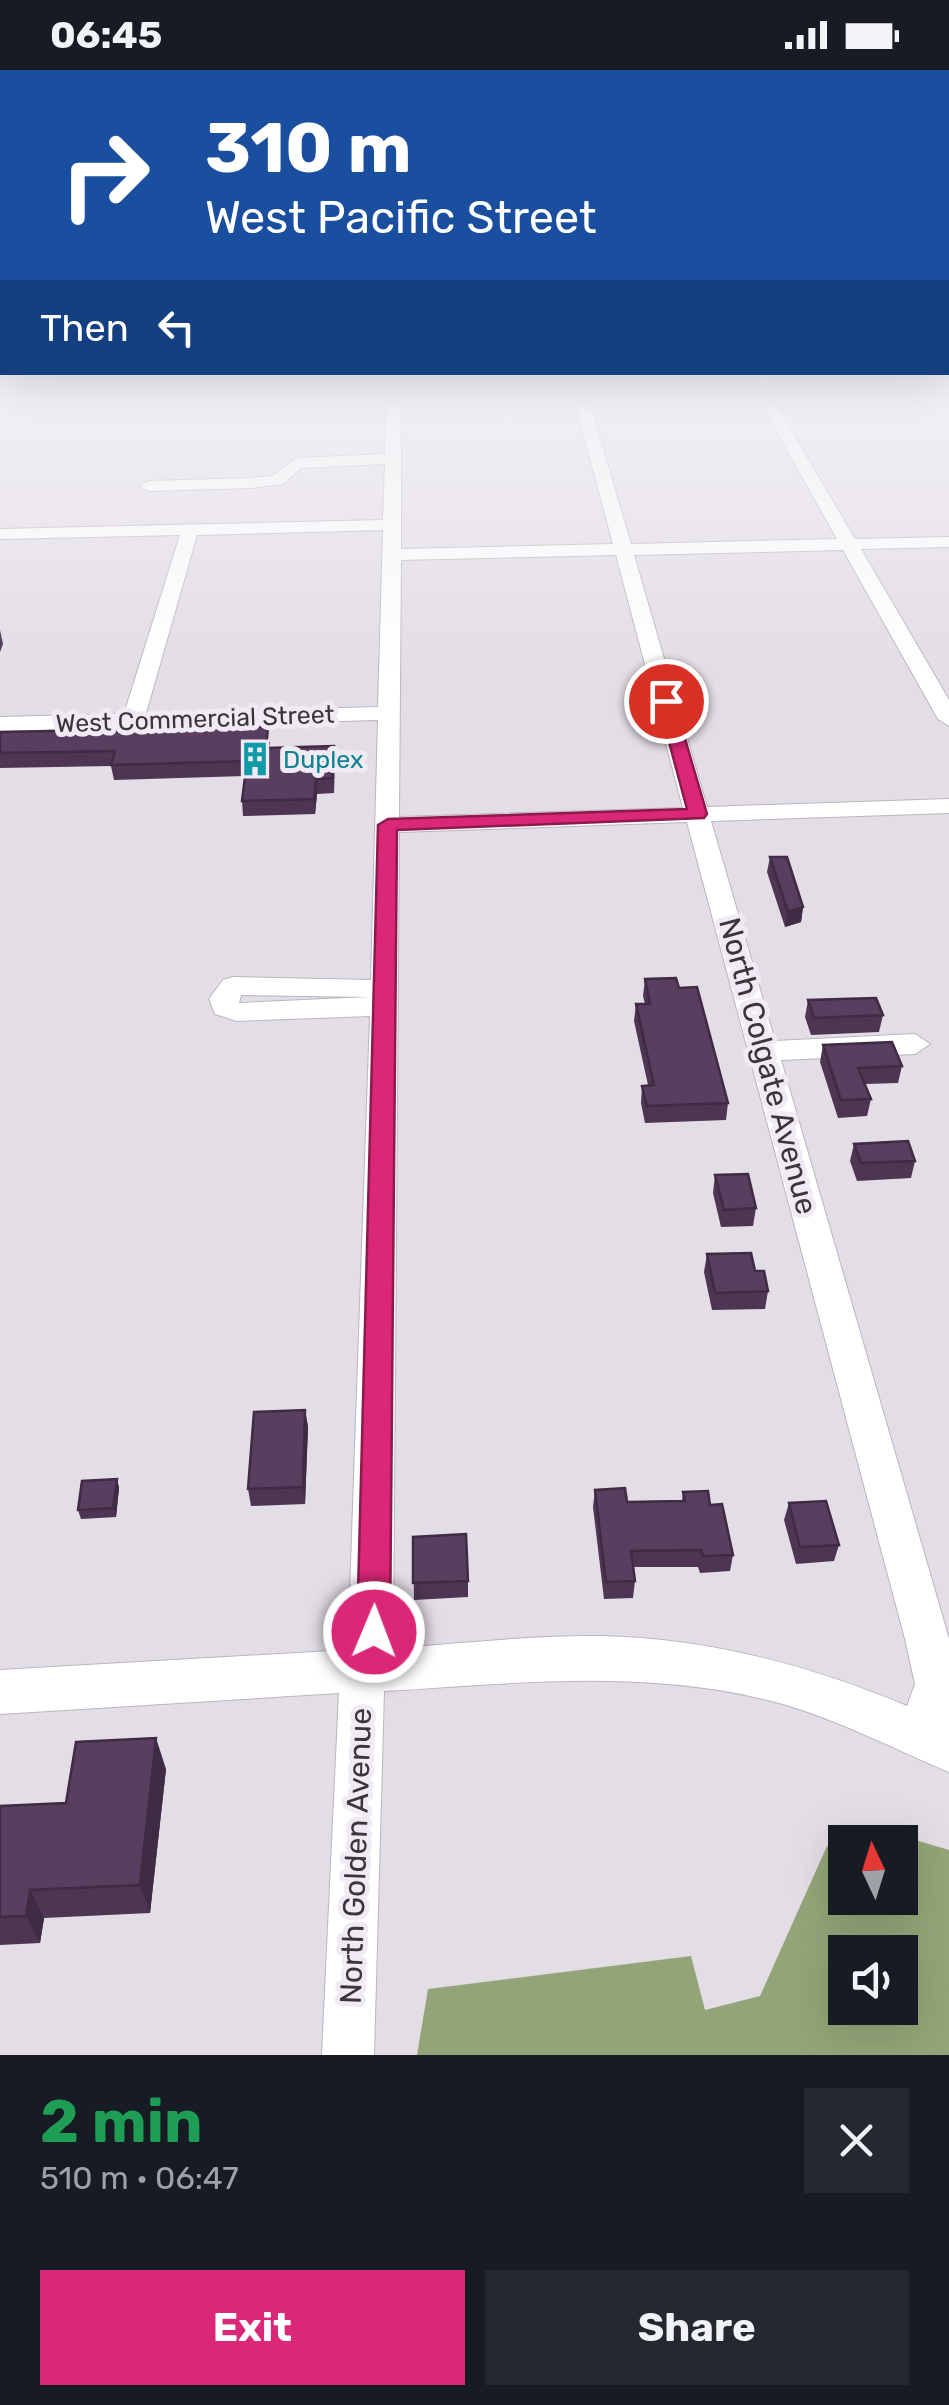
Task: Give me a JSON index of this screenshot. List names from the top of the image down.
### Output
{
  "streets": {
    "street": ["West Commercial Street", "North Colgate Avenue", "North Golden Avenue"]
  },
  "crossings": [
    ["West Commercial Street", "North Golden Avenue"]
  ],
  "places": {
    "building": ["Duplex"]
  },
  "north": "top",
  "page": {
    "status": "06:45",
    "turn": ["310 m", "West Pacific Street"],
    "then": "Then",
    "heading": ["2 min", "510 m · 06:47"],
    "buttons": ["Exit", "Share"]
  }
}
